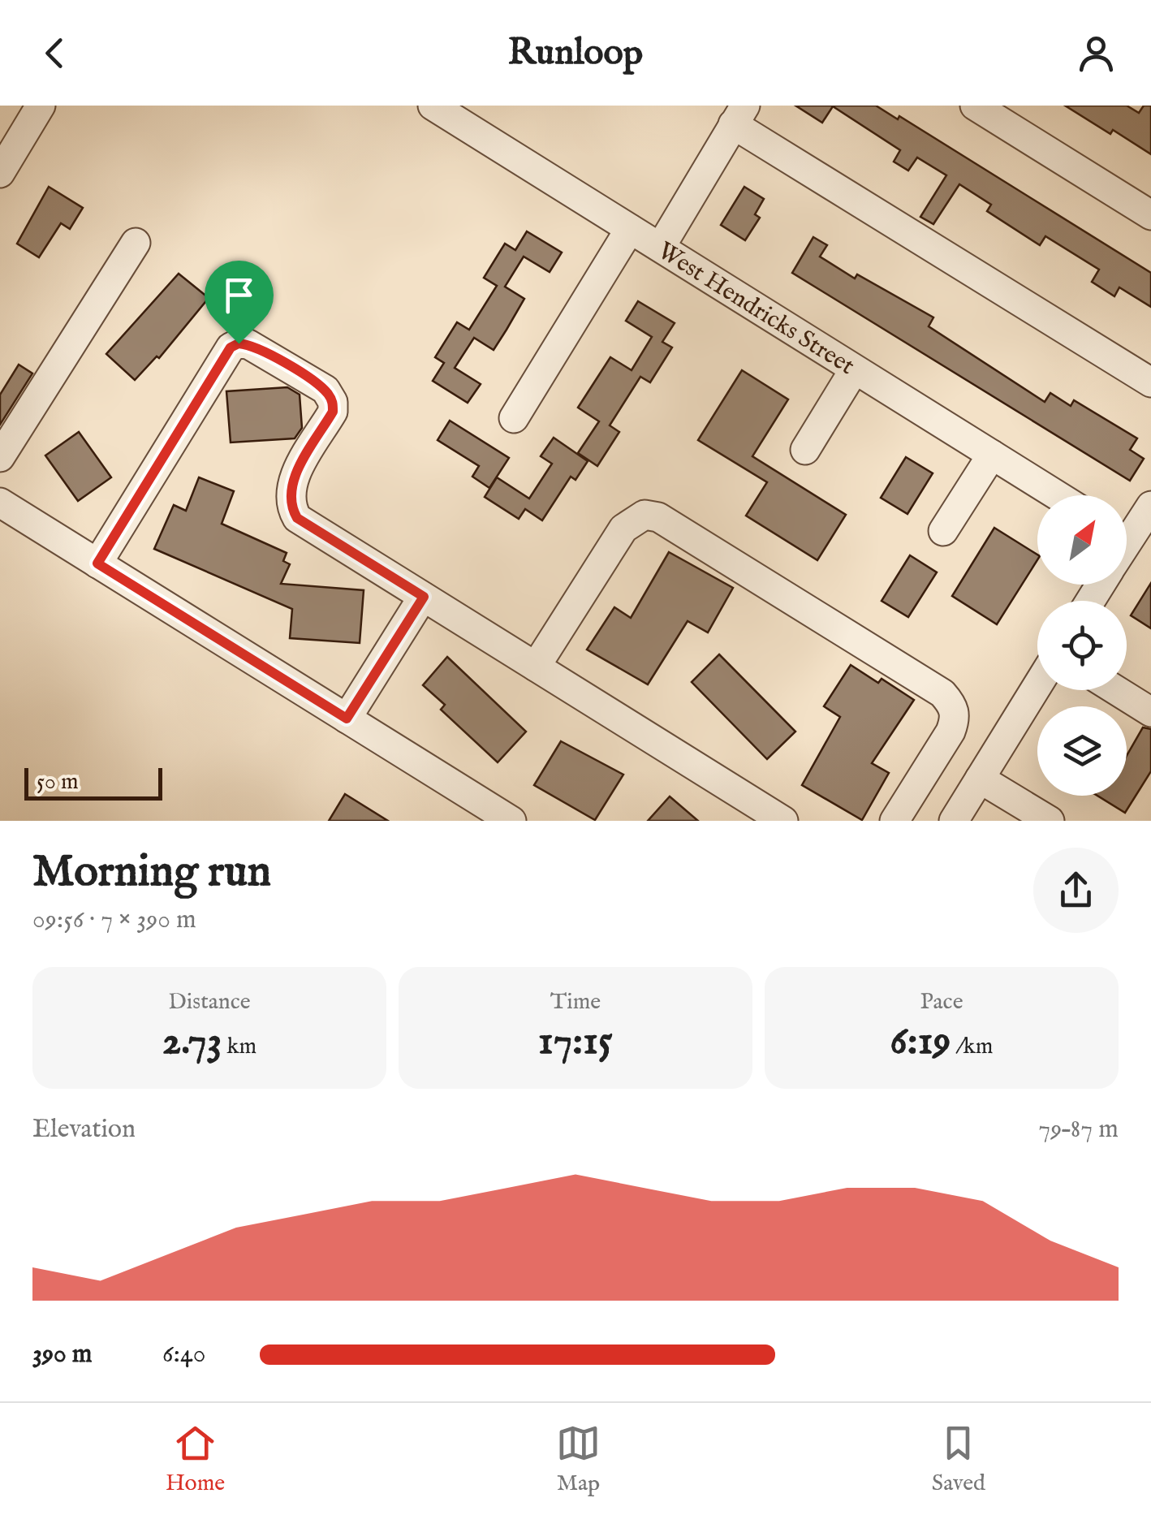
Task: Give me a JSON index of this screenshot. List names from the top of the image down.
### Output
{
  "streets": {
    "street": ["West Hendricks Street"]
  },
  "scale_bar": "50 m",
  "north": "top right",
  "page": {
    "header": "Runloop",
    "scale": "50 m",
    "heading": ["Morning run", "09:56 · 7 × 390 m"],
    "stats": [
      ["Distance", "2.73 km"],
      ["Time", "17:15"],
      ["Pace", "6:19 /km"]
    ],
    "chart": ["Elevation", "79–87 m"],
    "list": [
      {
        "name": "390 m",
        "note": "6:40"
      }
    ],
    "tabs": ["Home", "Map", "Saved"]
  }
}
